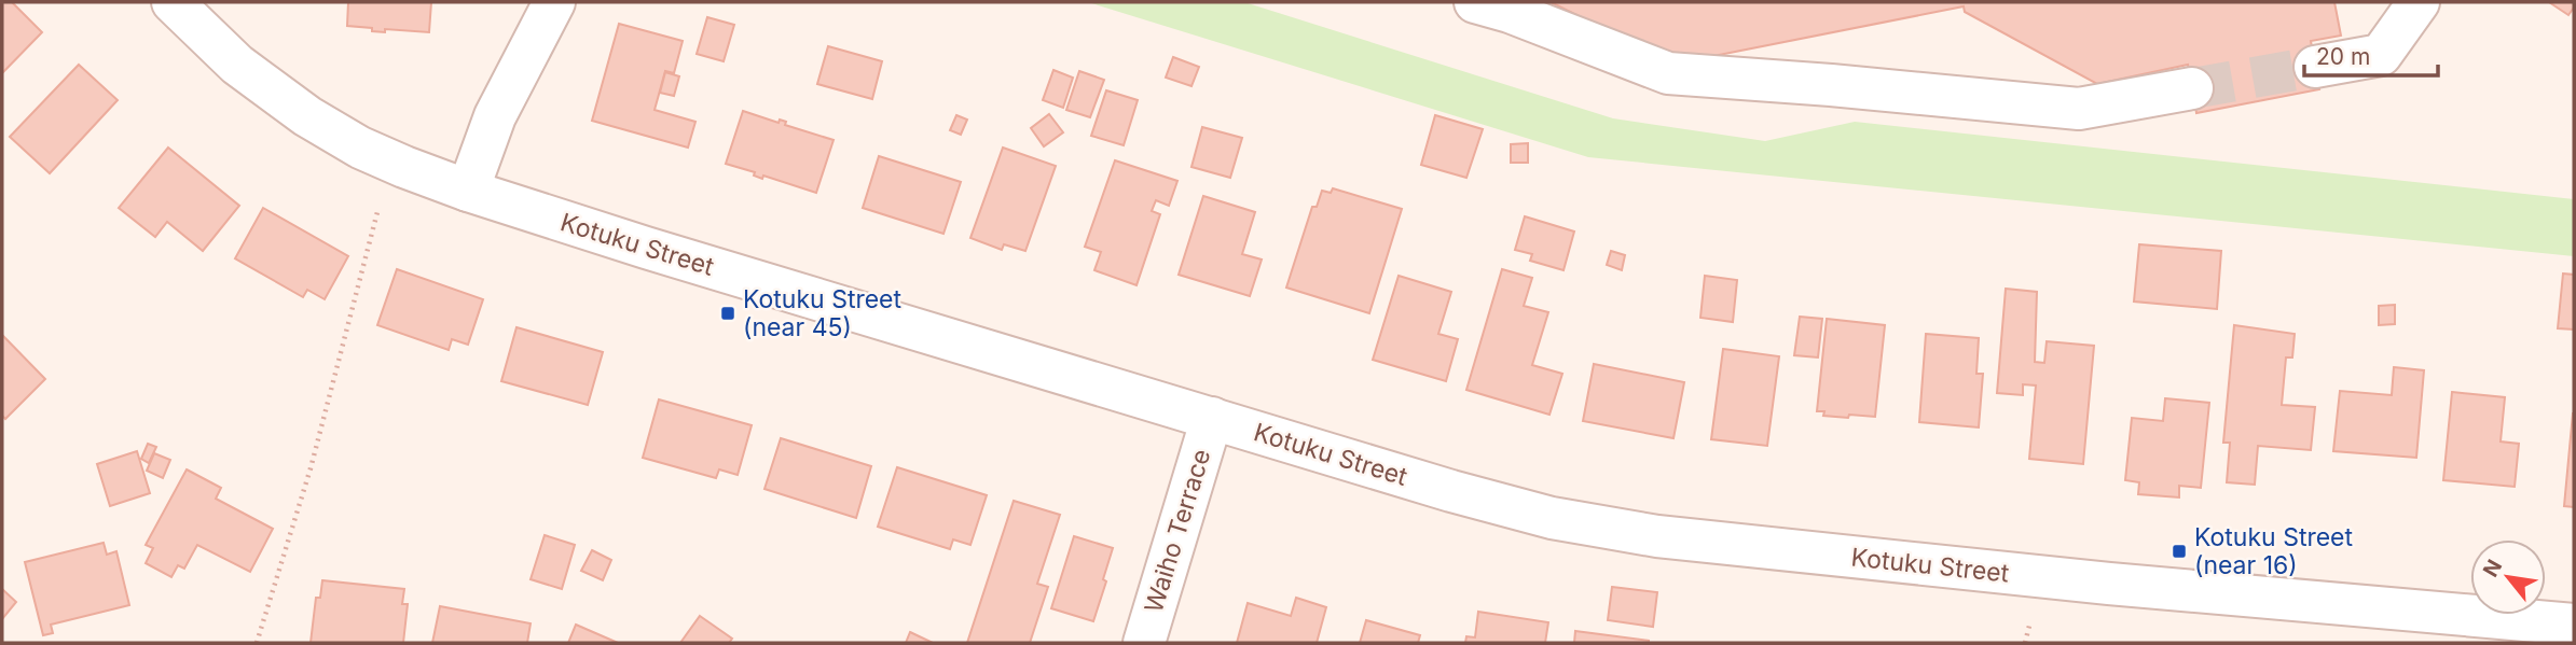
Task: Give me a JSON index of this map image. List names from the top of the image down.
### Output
{
  "streets": {
    "street": ["Kotuku Street", "Waiho Terrace"]
  },
  "crossings": [
    ["Kotuku Street", "Waiho Terrace"]
  ],
  "places": {
    "transit": ["Kotuku Street (near 45)", "Kotuku Street (near 16)"]
  },
  "scale_bar": "20 m",
  "north": "top left"
}
